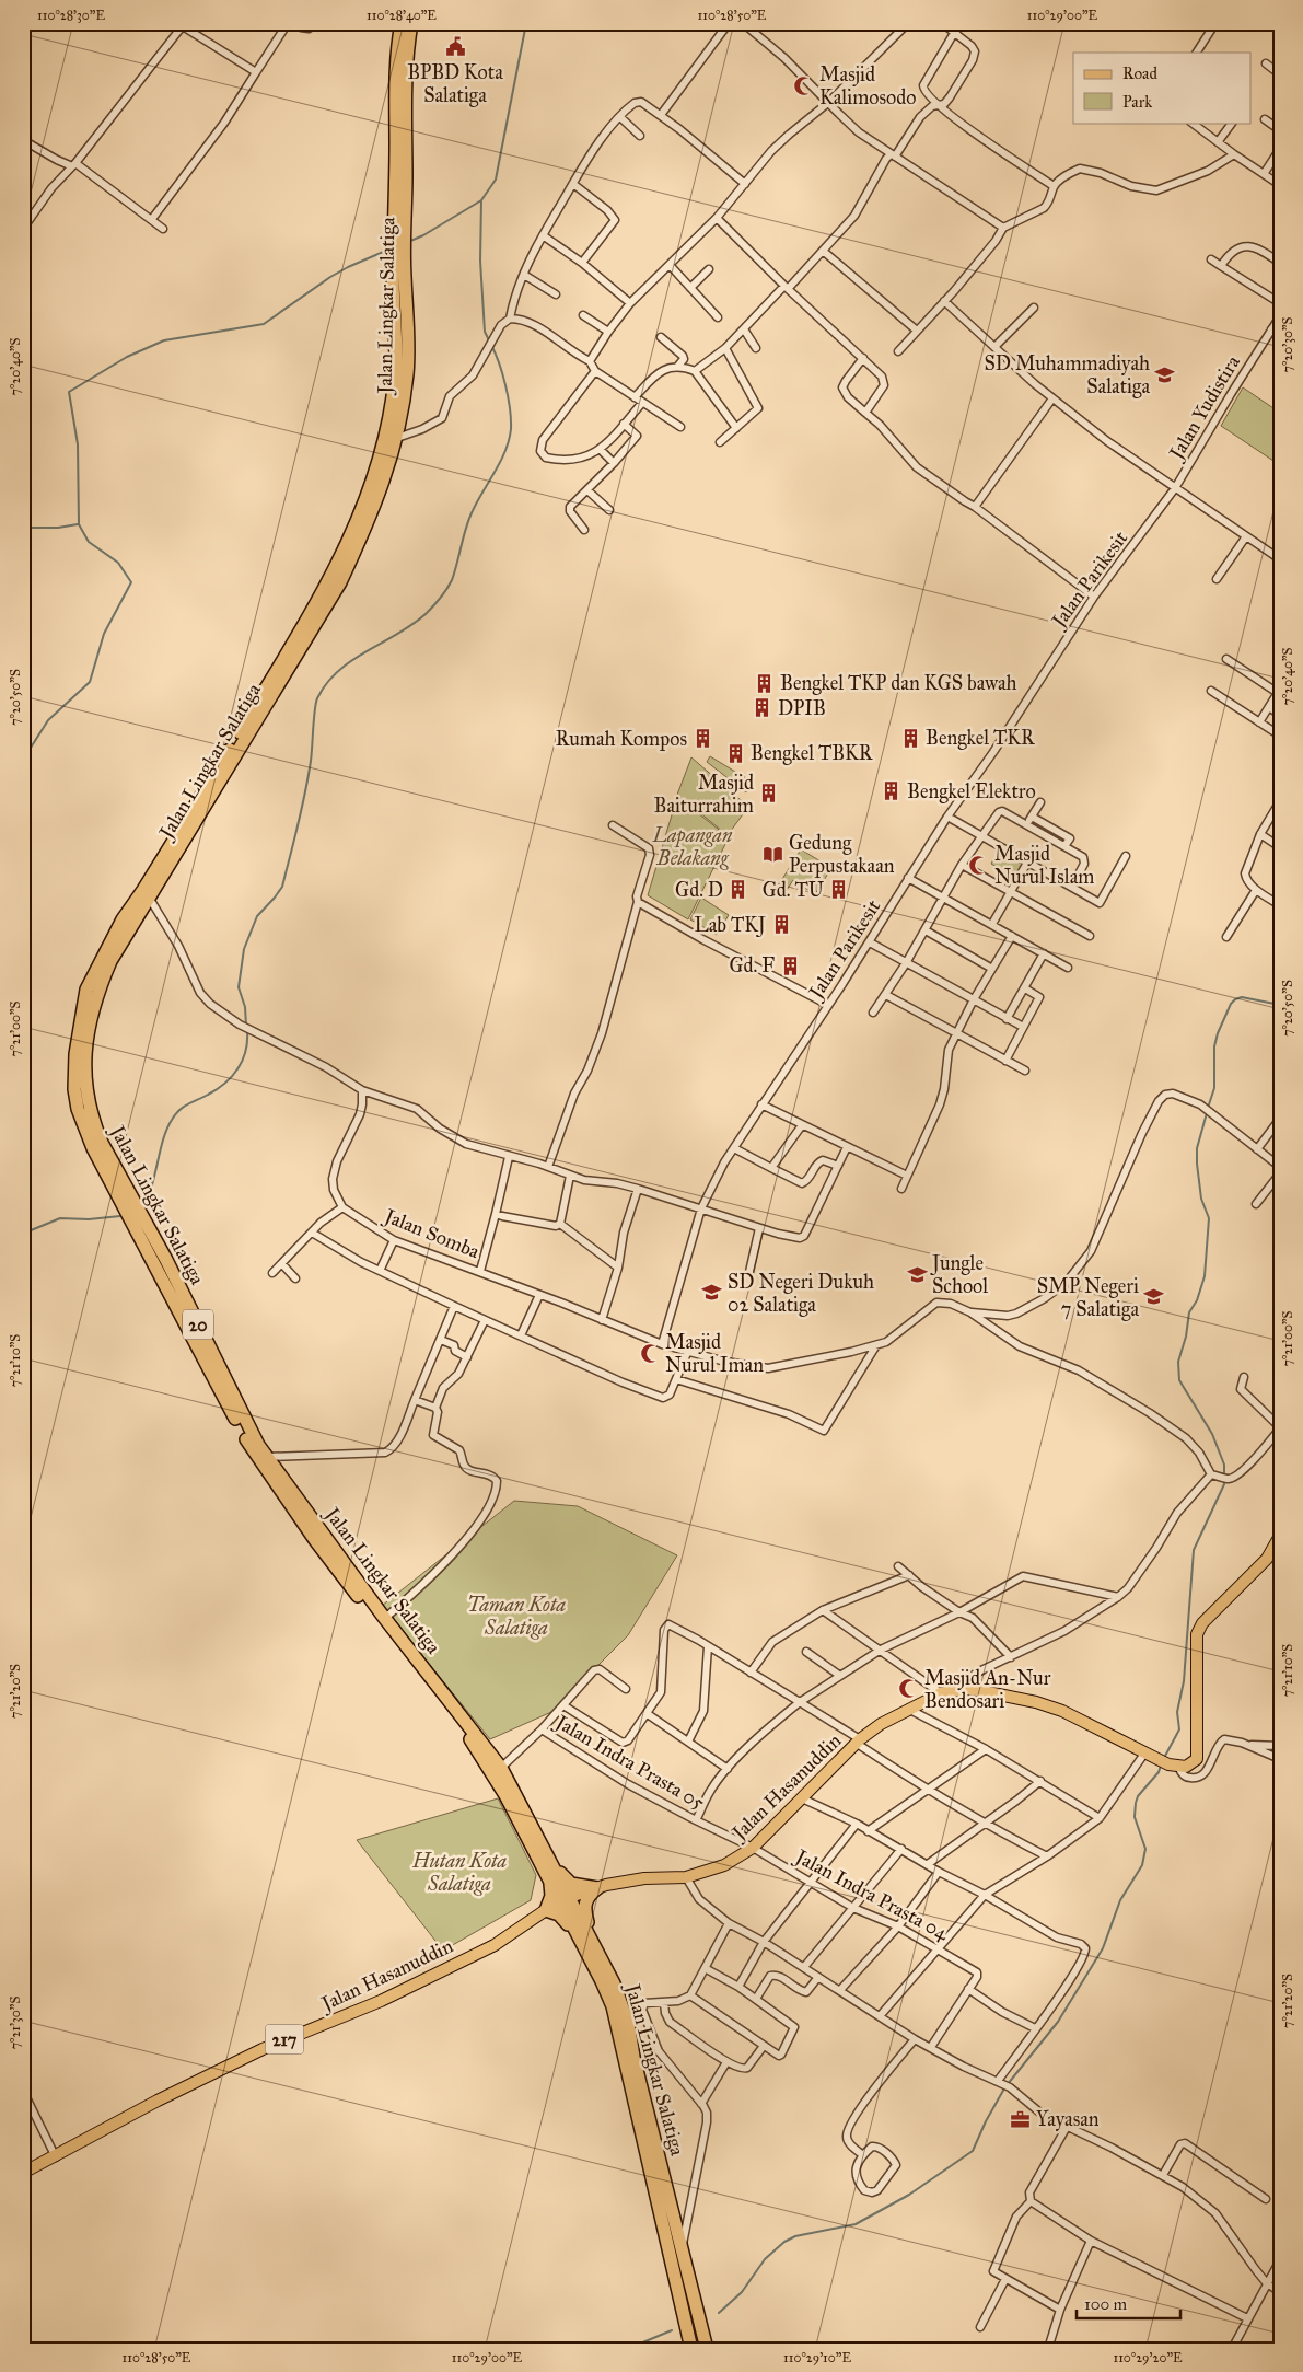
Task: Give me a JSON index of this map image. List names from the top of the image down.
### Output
{
  "streets": {
    "highway": ["Jalan Lingkar Salatiga", "20"],
    "main road": ["Jalan Hasanuddin", "217"],
    "street": [
      "Jalan Yudistira",
      "Jalan Parikesit",
      "Jalan Somba",
      "Jalan Indra Prasta 05",
      "Jalan Indra Prasta 04"
    ]
  },
  "crossings": [
    ["Jalan Lingkar Salatiga", "Jalan Indra Prasta 05"],
    ["Jalan Lingkar Salatiga", "Jalan Hasanuddin"],
    ["Jalan Yudistira", "Jalan Parikesit"],
    ["Jalan Parikesit", "Jalan Somba"],
    ["Jalan Indra Prasta 05", "Jalan Hasanuddin"],
    ["Jalan Indra Prasta 05", "Jalan Indra Prasta 04"],
    ["Jalan Hasanuddin", "Jalan Indra Prasta 04"]
  ],
  "parks": ["Lapangan Belakang", "Taman Kota Salatiga", "Hutan Kota Salatiga"],
  "places": {
    "public building": ["BPBD Kota Salatiga"],
    "mosque": [
      "Masjid Kalimosodo",
      "Masjid Nurul Islam",
      "Masjid Nurul Iman",
      "Masjid An-Nur Bendosari"
    ],
    "school or university": [
      "SD Muhammadiyah Salatiga",
      "Jungle School",
      "SD Negeri Dukuh 02 Salatiga",
      "SMP Negeri 7 Salatiga"
    ],
    "building": [
      "Bengkel TKP dan KGS bawah",
      "DPIB",
      "Bengkel TKR",
      "Rumah Kompos",
      "Bengkel TBKR",
      "Bengkel Elektro",
      "Masjid Baiturrahim",
      "Gd. D",
      "Gd. TU",
      "Lab TKJ",
      "Gd. F"
    ],
    "library": ["Gedung Perpustakaan"],
    "office": ["Yayasan"]
  },
  "legend": ["Road", "Park"],
  "scale_bar": "100 m",
  "coordinates": [
    "110°28'30\"E",
    "110°28'40\"E",
    "110°28'50\"E",
    "110°29'00\"E",
    "7°20'30\"S",
    "7°20'40\"S",
    "7°20'50\"S",
    "7°21'00\"S",
    "7°21'10\"S",
    "7°21'20\"S",
    "7°21'30\"S",
    "110°29'10\"E",
    "110°29'20\"E"
  ]
}
